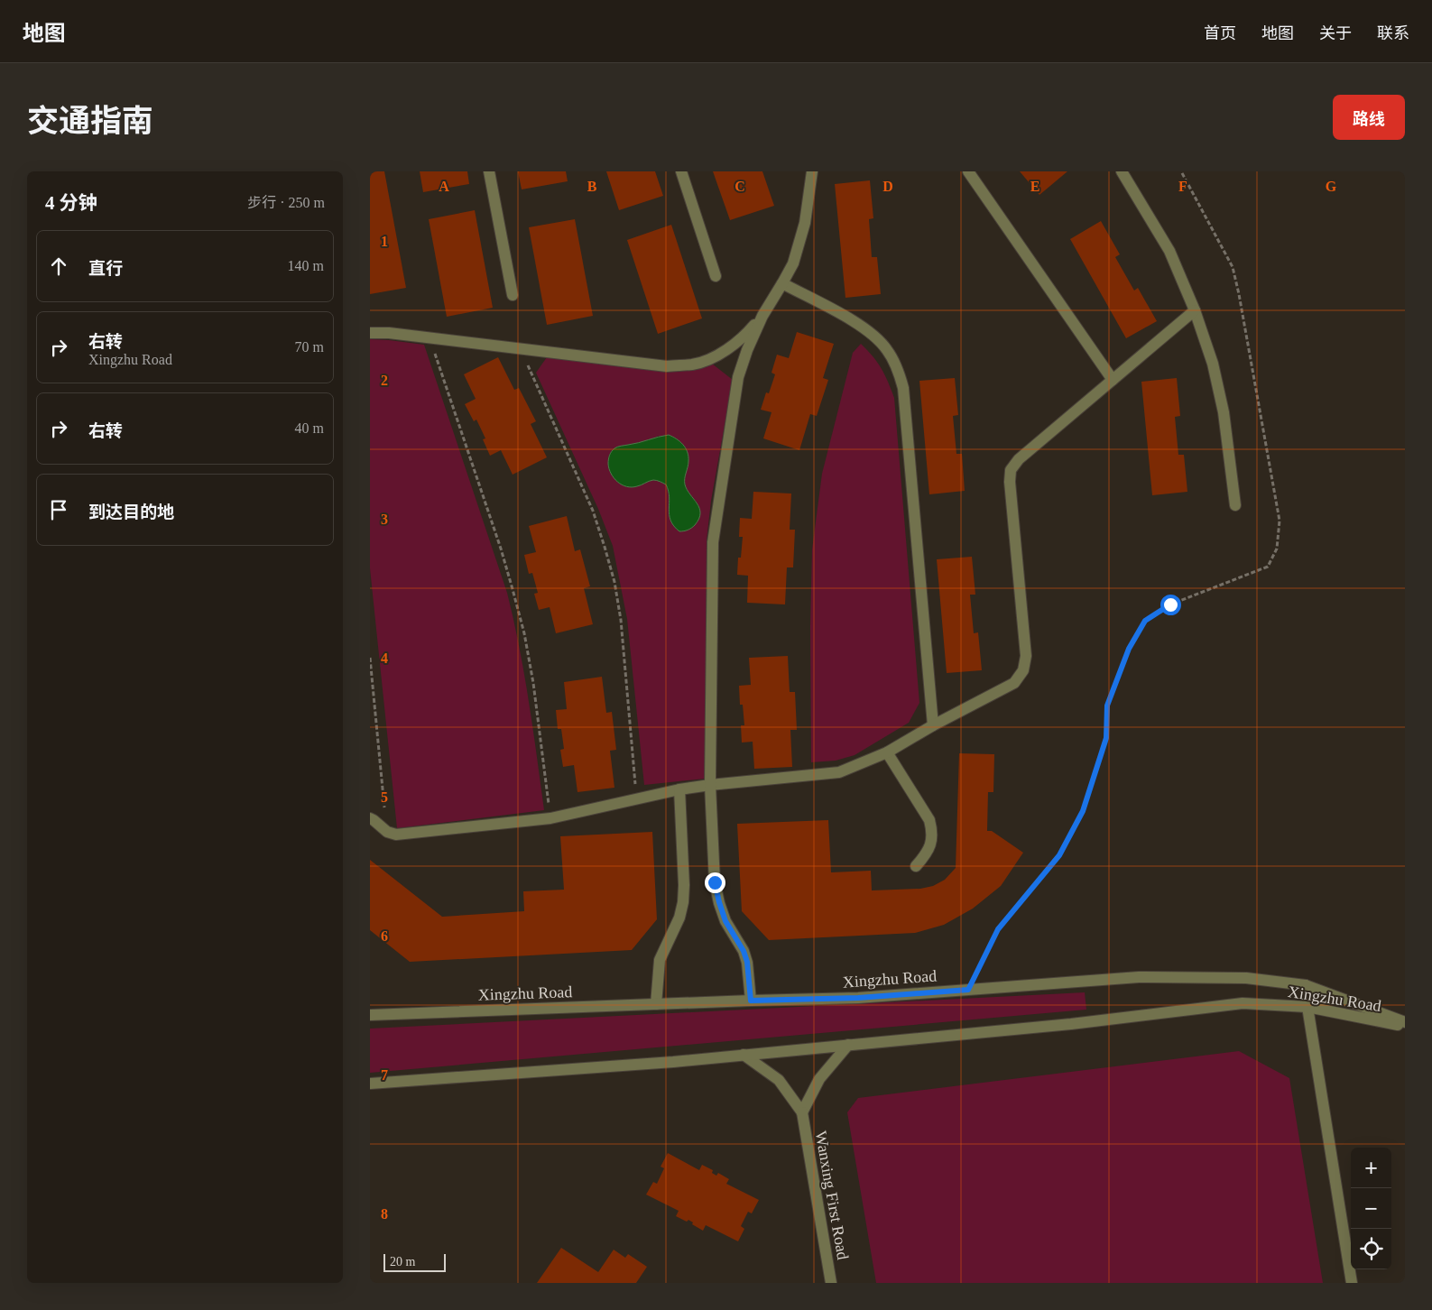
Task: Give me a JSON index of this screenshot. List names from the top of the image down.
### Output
{
  "streets": {
    "street": ["Xingzhu Road", "Wanxing First Road"]
  },
  "scale_bar": "20 m",
  "page": {
    "header": "地图",
    "nav": [
      "首页",
      "地图",
      "关于",
      "联系"
    ],
    "title": "交通指南",
    "buttons": "路线",
    "heading": ["4 分钟", "步行 · 250 m"],
    "list": [
      ["直行", "140 m"],
      ["右转", "Xingzhu Road", "70 m"],
      ["右转", "40 m"],
      "到达目的地"
    ],
    "map_buttons": ["+", "−"],
    "scale": "20 m"
  },
  "grid": {
    "columns": [
      "A",
      "B",
      "C",
      "D",
      "E",
      "F",
      "G"
    ],
    "rows": [
      "1",
      "2",
      "3",
      "4",
      "5",
      "6",
      "7",
      "8"
    ]
  }
}
